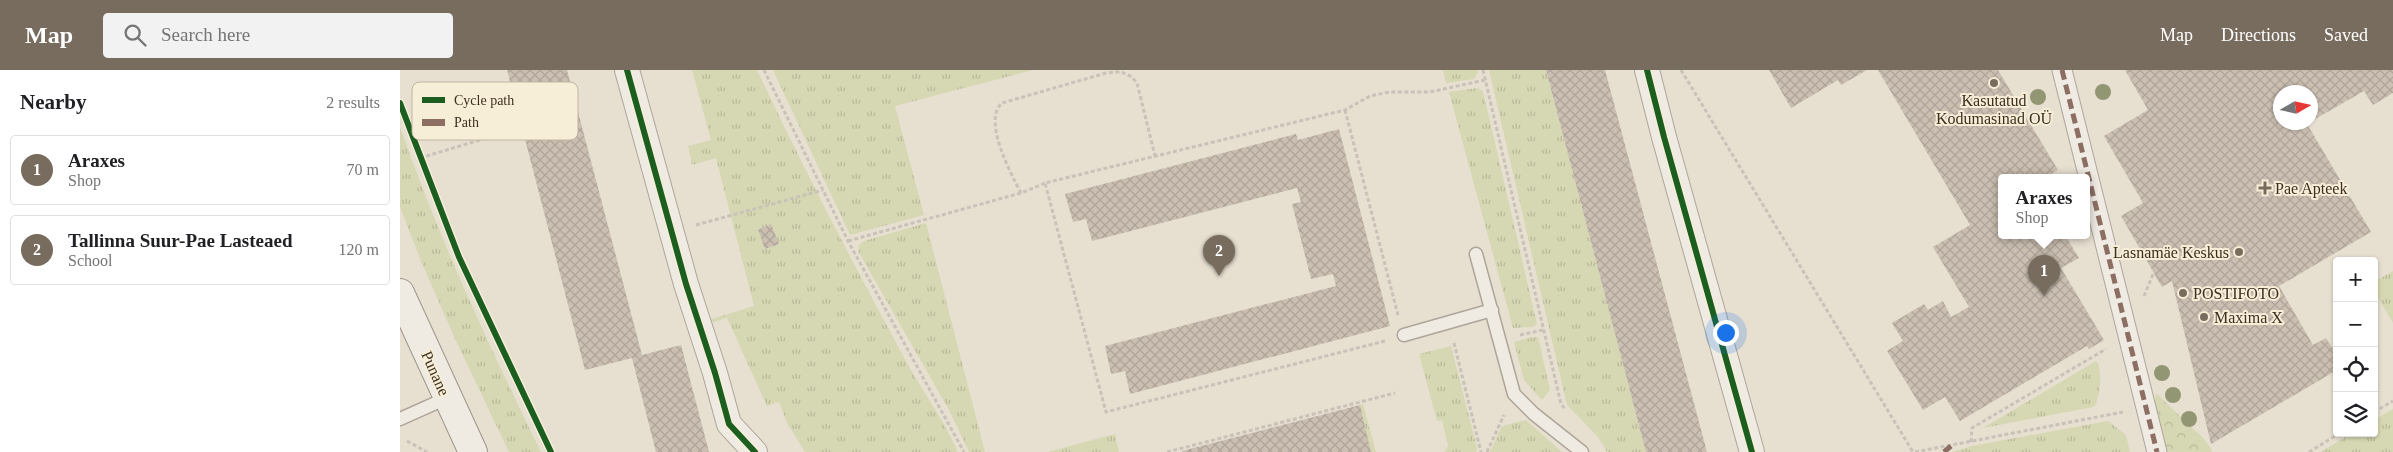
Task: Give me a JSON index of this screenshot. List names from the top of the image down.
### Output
{
  "streets": {
    "main road": ["Punane"]
  },
  "places": {
    "other": [
      "Kasutatud Kodumasinad OÜ",
      "Lasnamäe Keskus",
      "POSTIFOTO",
      "Maxima X"
    ],
    "health": ["Pae Apteek"]
  },
  "legend": ["Cycle path", "Path"],
  "north": "right",
  "page": {
    "header": "Map",
    "search": "Search here",
    "nav": ["Map", "Directions", "Saved"],
    "heading": ["Nearby", "2 results"],
    "list": [
      {
        "mark": "1",
        "name": "Araxes",
        "note": "Shop",
        "value": "70 m"
      },
      {
        "mark": "2",
        "name": "Tallinna Suur-Pae Lasteaed",
        "note": "School",
        "value": "120 m"
      }
    ],
    "popup": ["Araxes", "Shop"],
    "pins": ["2", "1"],
    "map_buttons": ["+", "−"]
  }
}
